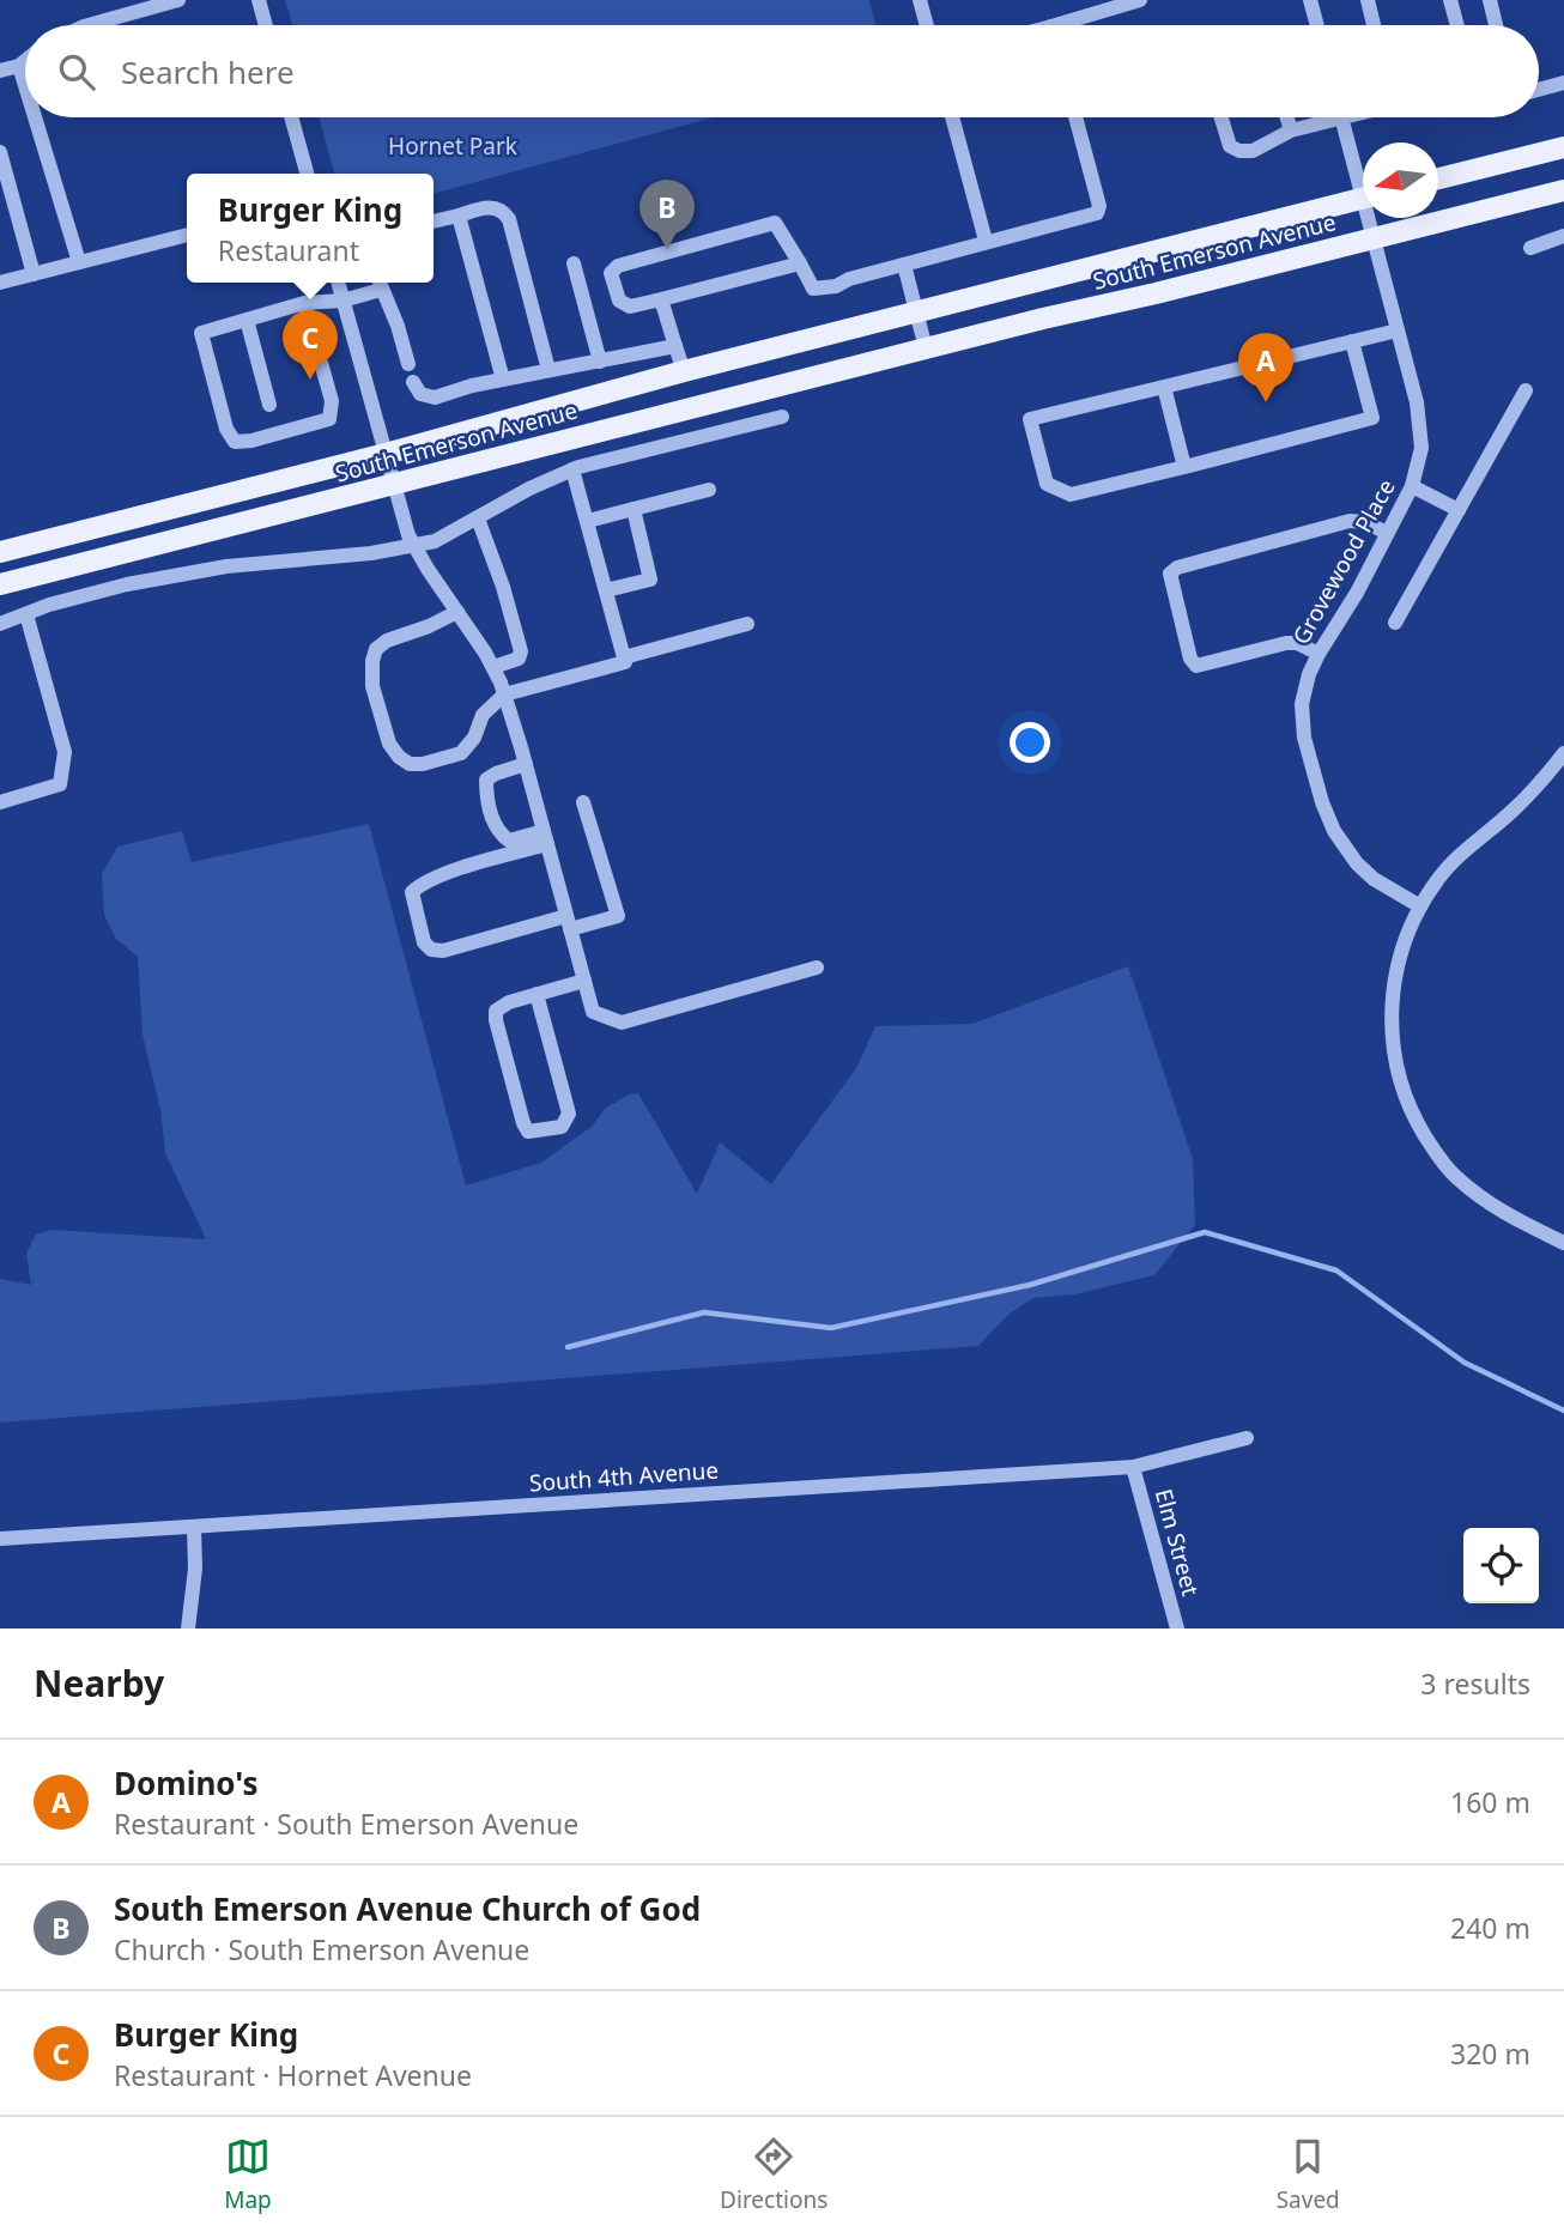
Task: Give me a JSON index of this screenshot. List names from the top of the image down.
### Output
{
  "streets": {
    "main road": ["South Emerson Avenue"],
    "street": ["Grovewood Place", "South 4th Avenue", "Elm Street"]
  },
  "crossings": [
    ["South Emerson Avenue", "Grovewood Place"],
    ["South 4th Avenue", "Elm Street"]
  ],
  "parks": ["Hornet Park"],
  "north": "left",
  "page": {
    "search": "Search here",
    "popup": ["Burger King", "Restaurant"],
    "pins": ["B", "C", "A"],
    "heading": ["Nearby", "3 results"],
    "list": [
      {
        "mark": "A",
        "name": "Domino's",
        "note": "Restaurant · South Emerson Avenue",
        "value": "160 m"
      },
      {
        "mark": "B",
        "name": "South Emerson Avenue Church of God",
        "note": "Church · South Emerson Avenue",
        "value": "240 m"
      },
      {
        "mark": "C",
        "name": "Burger King",
        "note": "Restaurant · Hornet Avenue",
        "value": "320 m"
      }
    ],
    "nav": ["Map", "Directions", "Saved"]
  }
}
